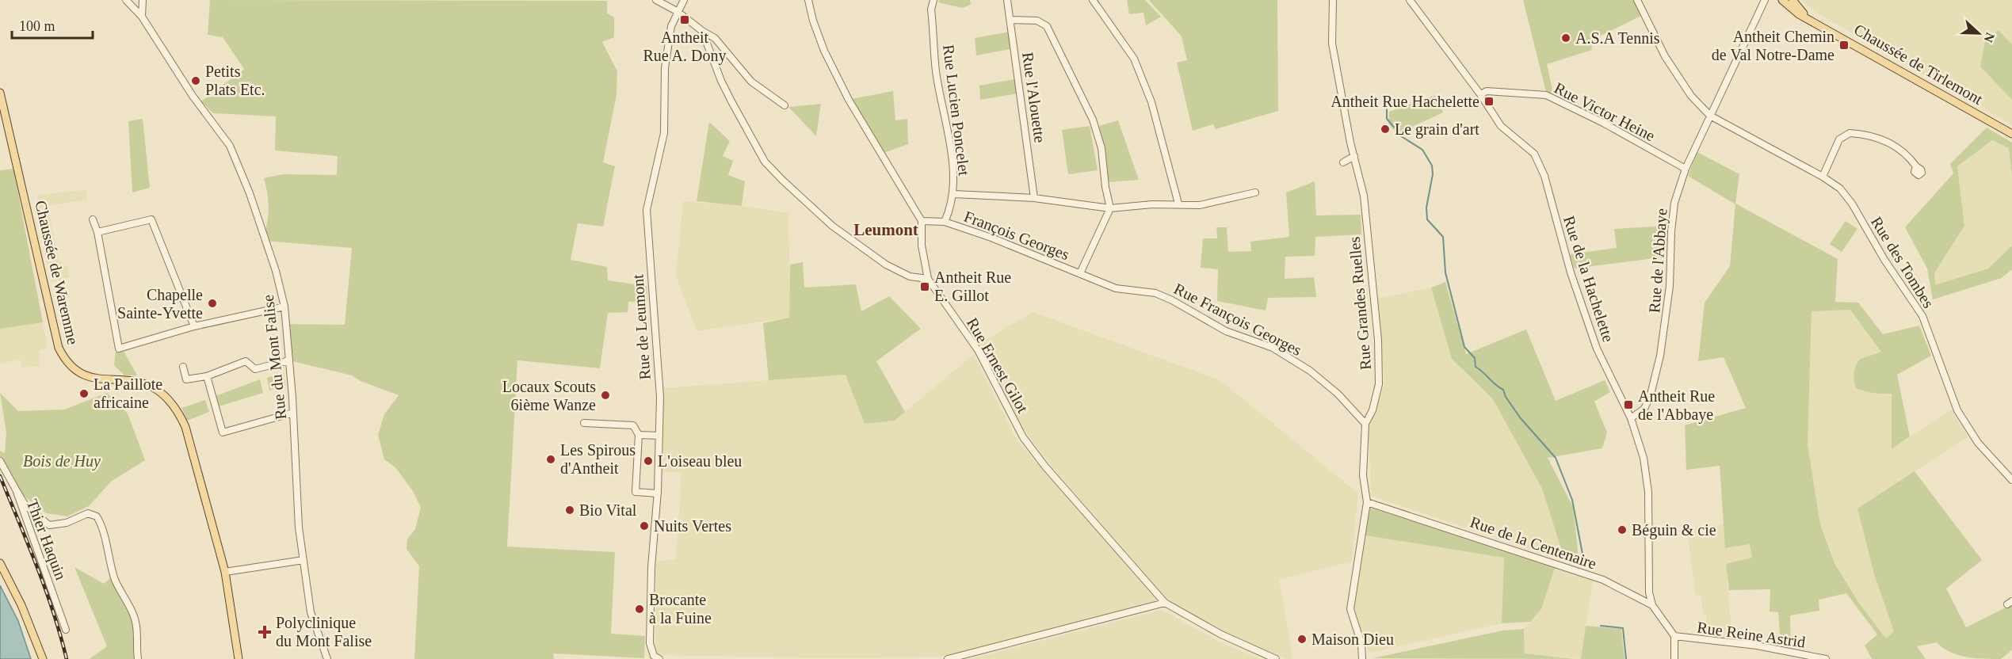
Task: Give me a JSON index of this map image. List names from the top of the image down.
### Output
{
  "streets": {
    "main road": ["Chaussée de Tirlemont", "Chaussée de Waremme"],
    "street": [
      "Rue l'Alouette",
      "Rue Lucien Poncelet",
      "Rue Victor Heine",
      "François Georges",
      "Rue de l'Abbaye",
      "Rue des Tombes",
      "Rue de la Hachelette",
      "Rue Grandes Ruelles",
      "Rue François Georges",
      "Rue de Leumont",
      "Rue du Mont Falise",
      "Rue Ernest Gilot",
      "Thier Haquin",
      "Rue de la Centenaire",
      "Rue Reine Astrid"
    ]
  },
  "crossings": [
    ["Rue Lucien Poncelet", "François Georges"],
    ["Rue Victor Heine", "Rue de l'Abbaye"],
    ["Rue Victor Heine", "Rue de la Hachelette"],
    ["François Georges", "Rue François Georges"],
    ["François Georges", "Rue Ernest Gilot"],
    ["Rue de l'Abbaye", "Rue des Tombes"],
    ["Rue de l'Abbaye", "Rue de la Hachelette"],
    ["Rue de la Hachelette", "Rue de la Centenaire"],
    ["Rue Grandes Ruelles", "Rue François Georges"],
    ["Rue Grandes Ruelles", "Rue de la Centenaire"],
    ["Rue de la Centenaire", "Rue Reine Astrid"]
  ],
  "districts": ["Leumont"],
  "parks": ["Bois de Huy"],
  "places": {
    "transit": [
      "Antheit Rue A. Dony",
      "Antheit Chemin de Val Notre-Dame",
      "Antheit Rue Hachelette",
      "Antheit Rue E. Gillot",
      "Antheit Rue de l'Abbaye"
    ],
    "other": [
      "A.S.A Tennis",
      "Petits Plats Etc.",
      "Le grain d'art",
      "Chapelle Sainte-Yvette",
      "La Paillote africaine",
      "Locaux Scouts 6ième Wanze",
      "Les Spirous d'Antheit",
      "L'oiseau bleu",
      "Bio Vital",
      "Nuits Vertes",
      "Béguin & cie",
      "Brocante à la Fuine",
      "Maison Dieu"
    ],
    "health": ["Polyclinique du Mont Falise"]
  },
  "scale_bar": "100 m",
  "north": "right"
}
